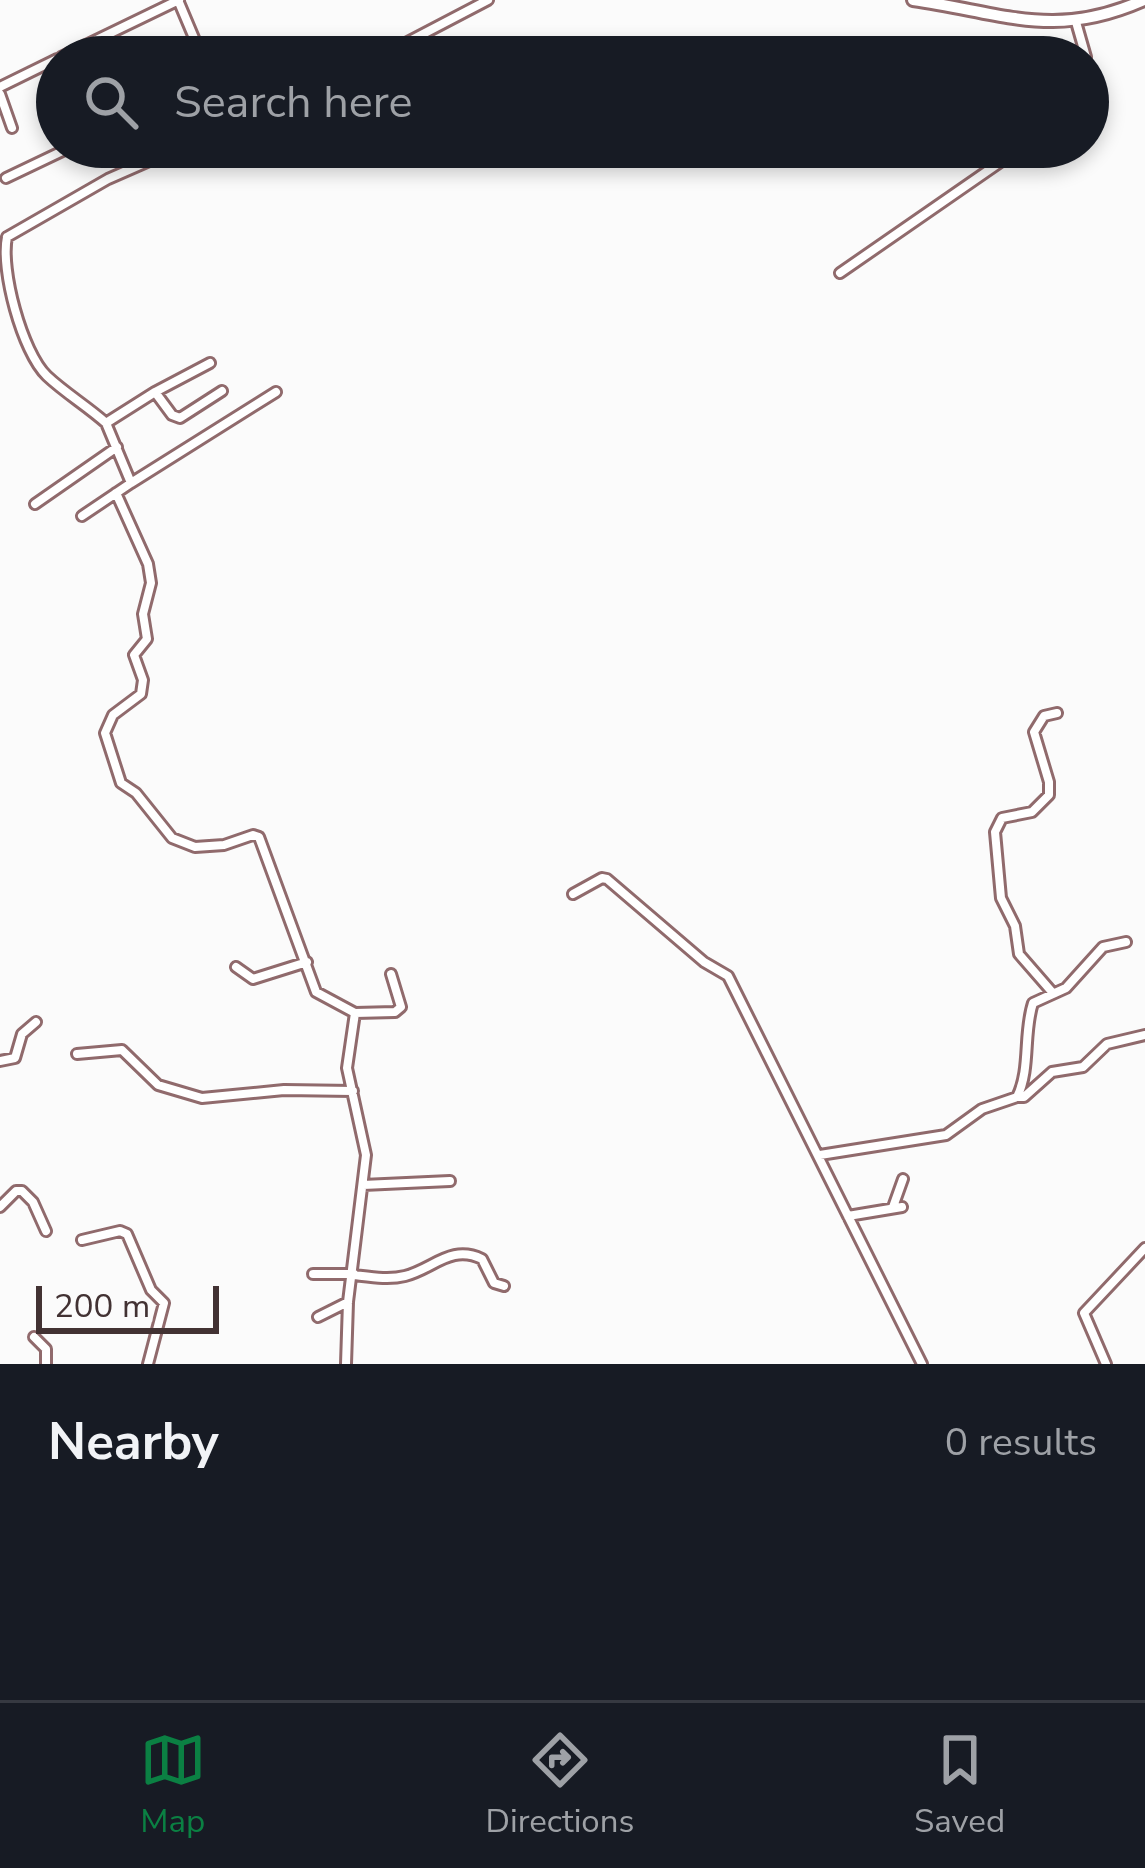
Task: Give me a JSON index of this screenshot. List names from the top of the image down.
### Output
{
  "scale_bar": "200 m",
  "page": {
    "search": "Search here",
    "scale": "200 m",
    "heading": ["Nearby", "0 results"],
    "nav": ["Map", "Directions", "Saved"]
  }
}
